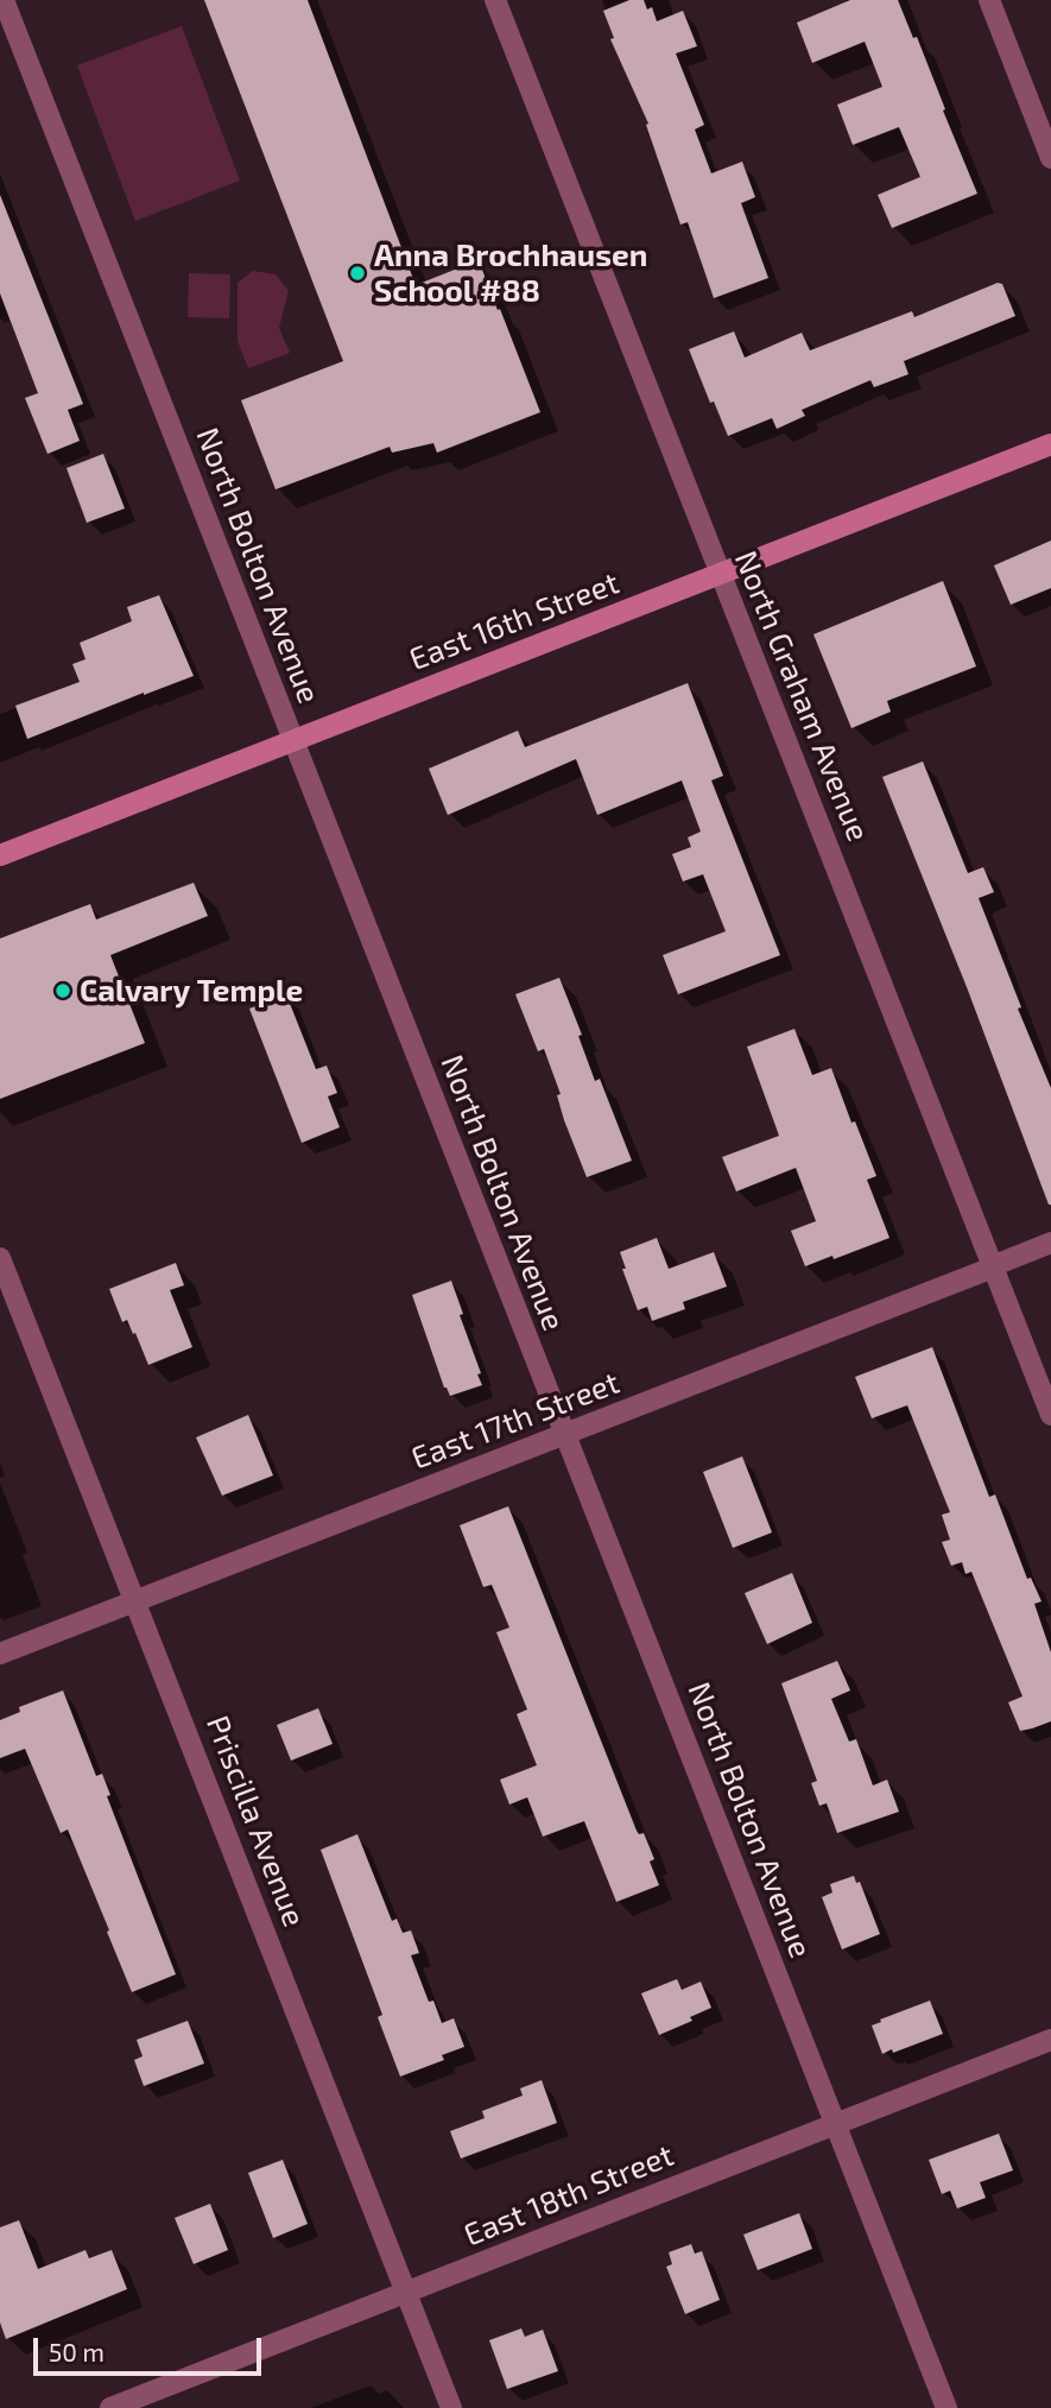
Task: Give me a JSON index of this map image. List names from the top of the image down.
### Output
{
  "streets": {
    "main road": ["East 16th Street"],
    "street": [
      "North Bolton Avenue",
      "North Graham Avenue",
      "East 17th Street",
      "Priscilla Avenue",
      "East 18th Street"
    ]
  },
  "crossings": [
    ["North Bolton Avenue", "East 16th Street"],
    ["North Bolton Avenue", "East 17th Street"],
    ["North Bolton Avenue", "East 18th Street"],
    ["East 16th Street", "North Graham Avenue"],
    ["North Graham Avenue", "East 17th Street"],
    ["East 17th Street", "Priscilla Avenue"],
    ["Priscilla Avenue", "East 18th Street"]
  ],
  "places": ["Anna Brochhausen School #88", "Calvary Temple"],
  "scale_bar": "50 m"
}
